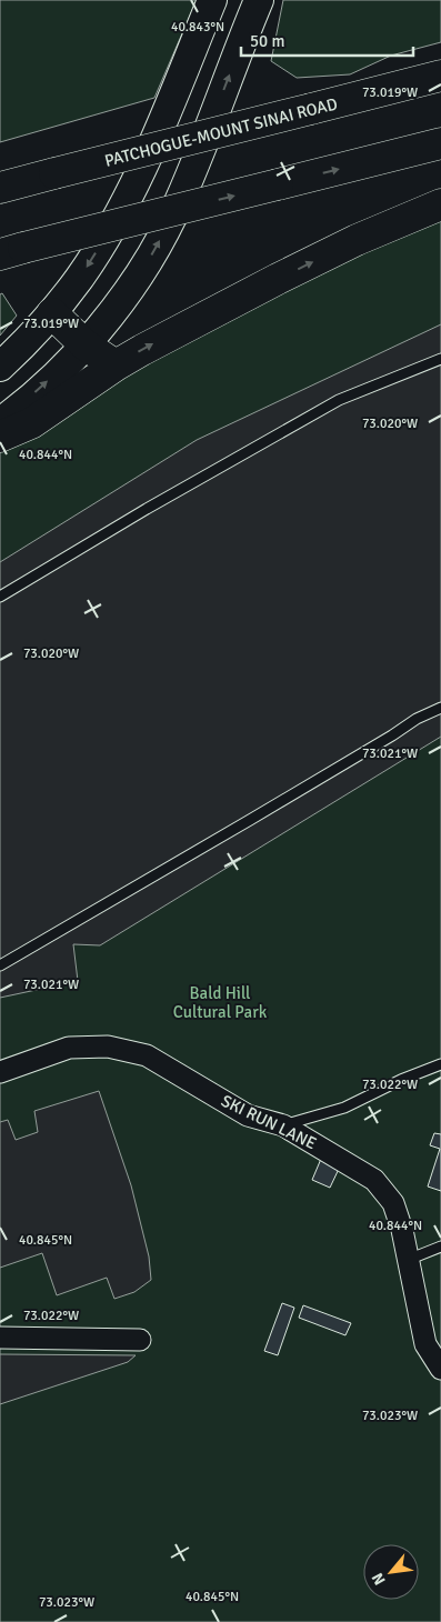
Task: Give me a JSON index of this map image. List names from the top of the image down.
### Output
{
  "streets": {
    "highway": ["PATCHOGUE-MOUNT SINAI ROAD"],
    "street": ["SKI RUN LANE"]
  },
  "parks": ["Bald Hill Cultural Park"],
  "scale_bar": "50 m",
  "north": "bottom left",
  "coordinates": [
    "40.843°N",
    "73.019°W",
    "73.020°W",
    "40.844°N",
    "73.021°W",
    "73.022°W",
    "40.845°N",
    "73.023°W"
  ]
}
